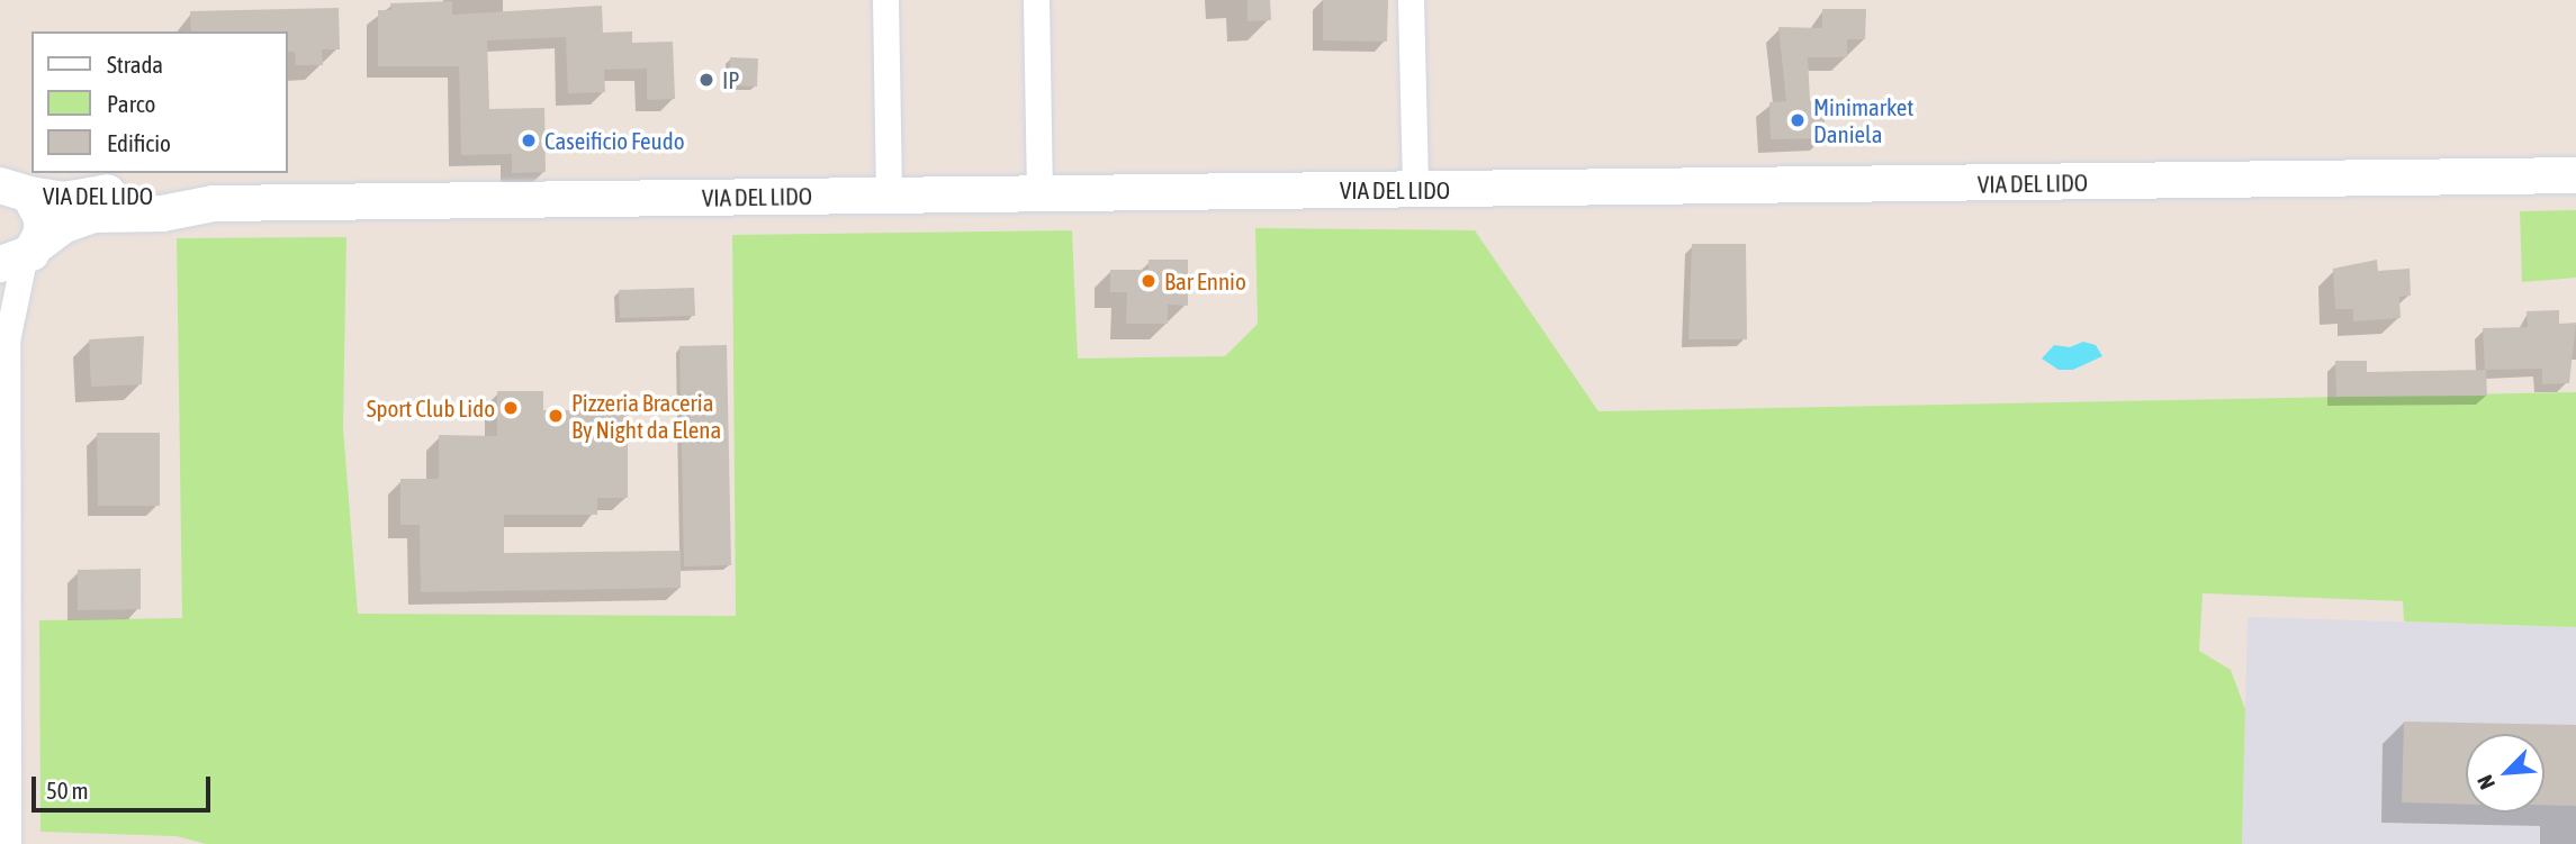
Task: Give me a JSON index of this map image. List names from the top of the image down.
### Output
{
  "streets": {
    "main road": ["VIA DEL LIDO"]
  },
  "places": [
    "IP",
    "Minimarket Daniela",
    "Caseificio Feudo",
    "Bar Ennio",
    "Sport Club Lido",
    "Pizzeria Braceria By Night da Elena"
  ],
  "legend": ["Strada", "Parco", "Edificio"],
  "scale_bar": "50 m",
  "north": "bottom left"
}
